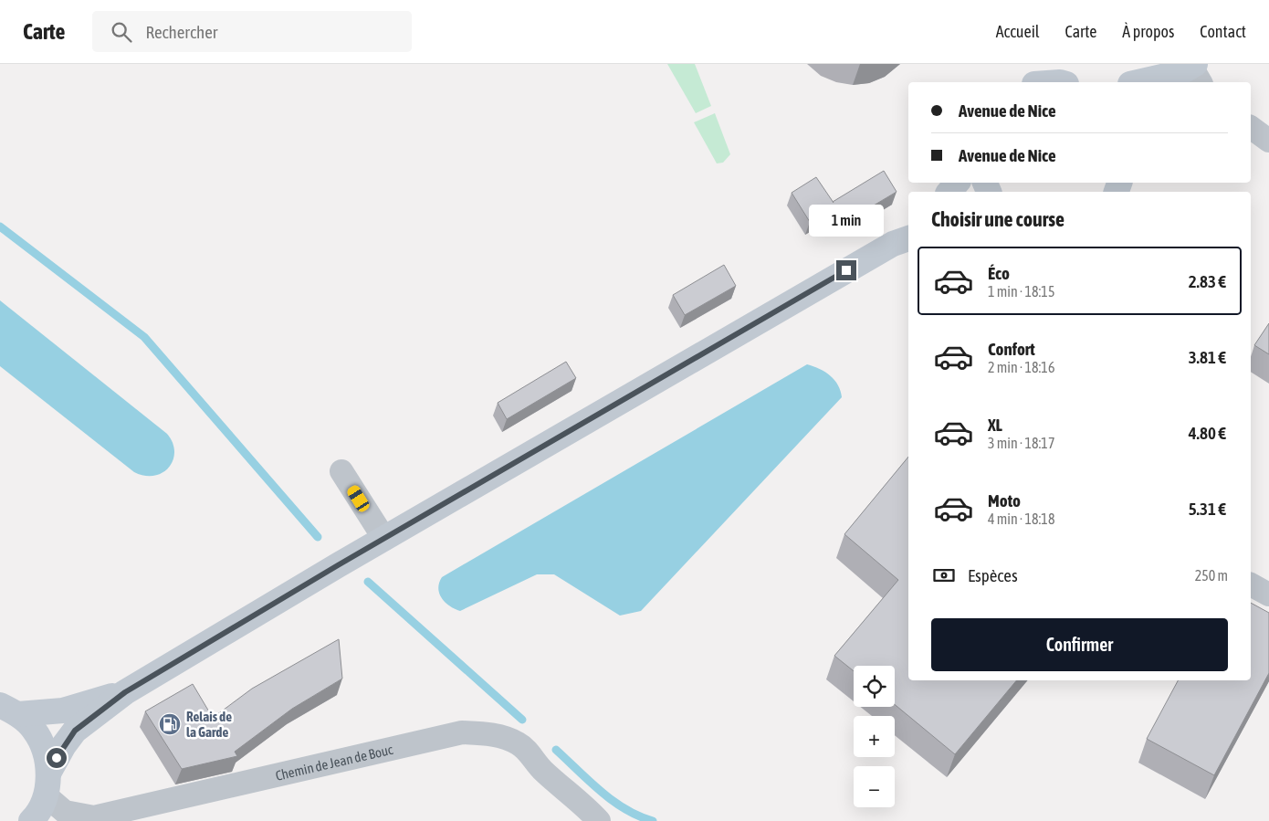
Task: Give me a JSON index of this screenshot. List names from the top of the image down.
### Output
{
  "streets": {
    "street": ["Chemin de Jean de Bouc"]
  },
  "places": {
    "fuel station": ["Relais de la Garde"]
  },
  "page": {
    "header": "Carte",
    "search": "Rechercher",
    "nav": [
      "Accueil",
      "Carte",
      "À propos",
      "Contact"
    ],
    "banner": ["Avenue de Nice", "Avenue de Nice"],
    "heading": "Choisir une course",
    "bubble": "1 min",
    "list": [
      {
        "name": "Éco",
        "note": "1 min · 18:15",
        "value": "2.83 €"
      },
      {
        "name": "Confort",
        "note": "2 min · 18:16",
        "value": "3.81 €"
      },
      {
        "name": "XL",
        "note": "3 min · 18:17",
        "value": "4.80 €"
      },
      {
        "name": "Moto",
        "note": "4 min · 18:18",
        "value": "5.31 €"
      }
    ],
    "pay": ["Espèces", "250 m"],
    "buttons": "Confirmer",
    "map_buttons": ["+", "−"]
  }
}
